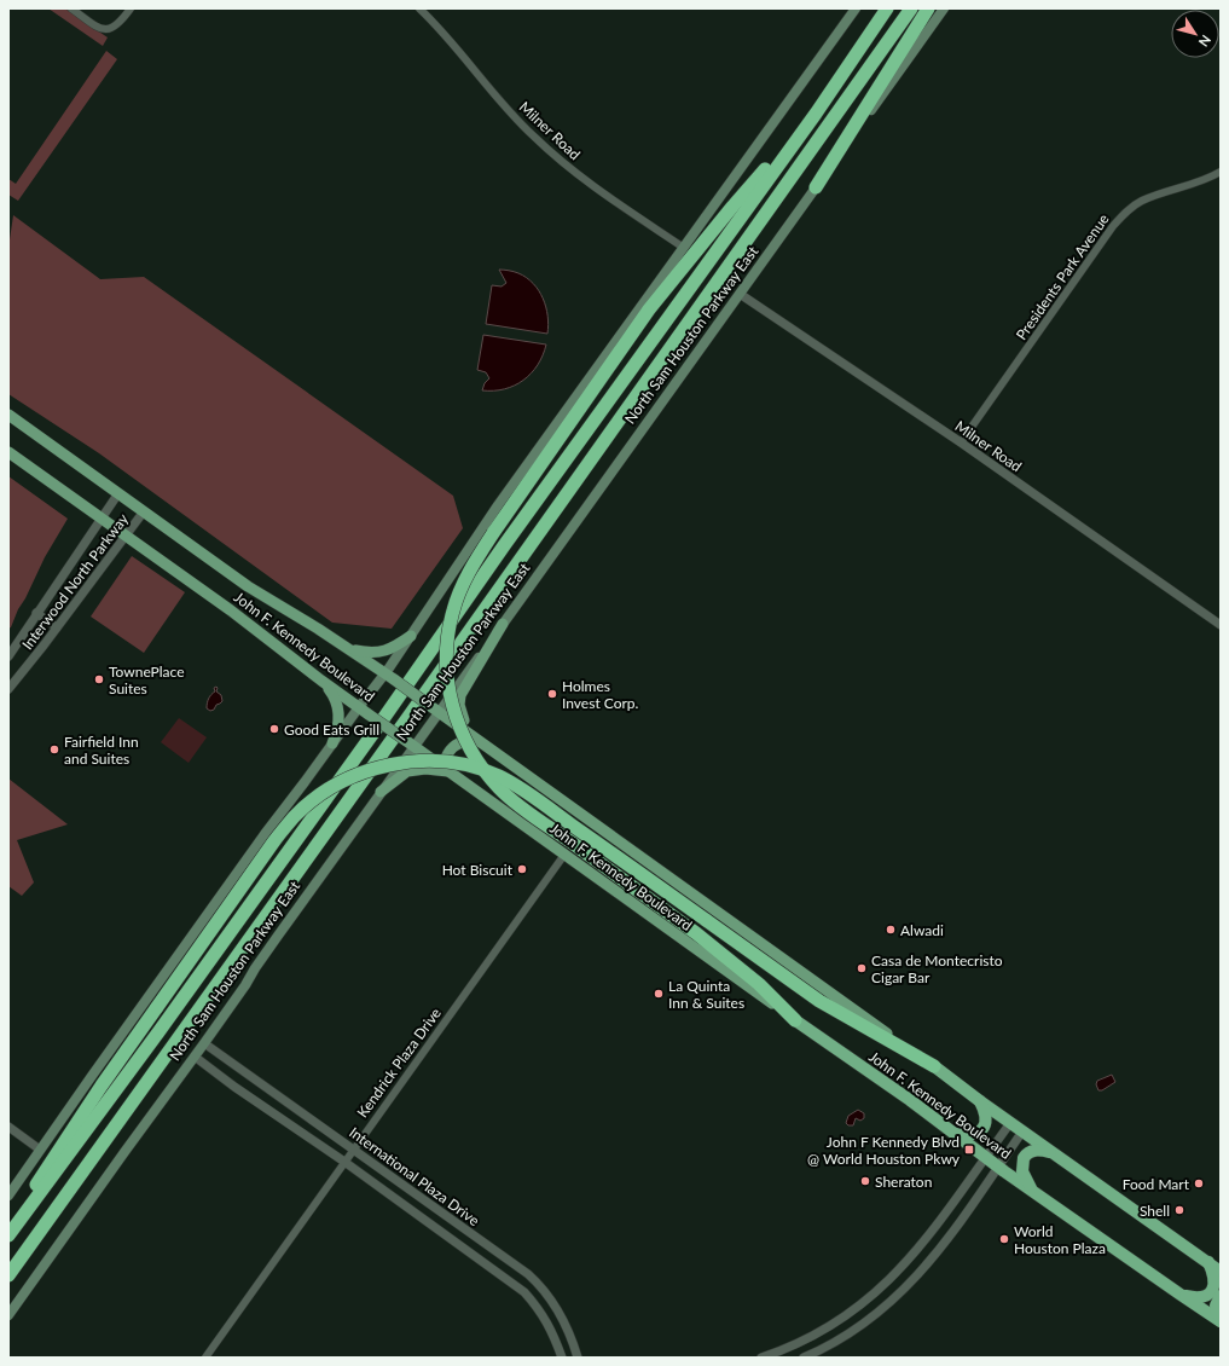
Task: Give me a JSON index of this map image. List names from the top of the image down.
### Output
{
  "streets": {
    "highway": ["North Sam Houston Parkway East", "John F. Kennedy Boulevard"],
    "street": [
      "Milner Road",
      "Presidents Park Avenue",
      "Interwood North Parkway",
      "Kendrick Plaza Drive",
      "International Plaza Drive"
    ]
  },
  "crossings": [
    ["Milner Road", "Presidents Park Avenue"],
    ["Milner Road", "North Sam Houston Parkway East"],
    ["North Sam Houston Parkway East", "John F. Kennedy Boulevard"],
    ["North Sam Houston Parkway East", "International Plaza Drive"],
    ["Interwood North Parkway", "John F. Kennedy Boulevard"],
    ["John F. Kennedy Boulevard", "Kendrick Plaza Drive"],
    ["Kendrick Plaza Drive", "International Plaza Drive"]
  ],
  "places": {
    "other": [
      "TownePlace Suites",
      "Holmes Invest Corp.",
      "Good Eats Grill",
      "Fairfield Inn and Suites",
      "Hot Biscuit",
      "Alwadi",
      "Casa de Montecristo Cigar Bar",
      "La Quinta Inn & Suites",
      "Sheraton",
      "Food Mart",
      "Shell",
      "World Houston Plaza"
    ],
    "transit": ["John F Kennedy Blvd @ World Houston Pkwy"]
  },
  "north": "bottom right"
}
